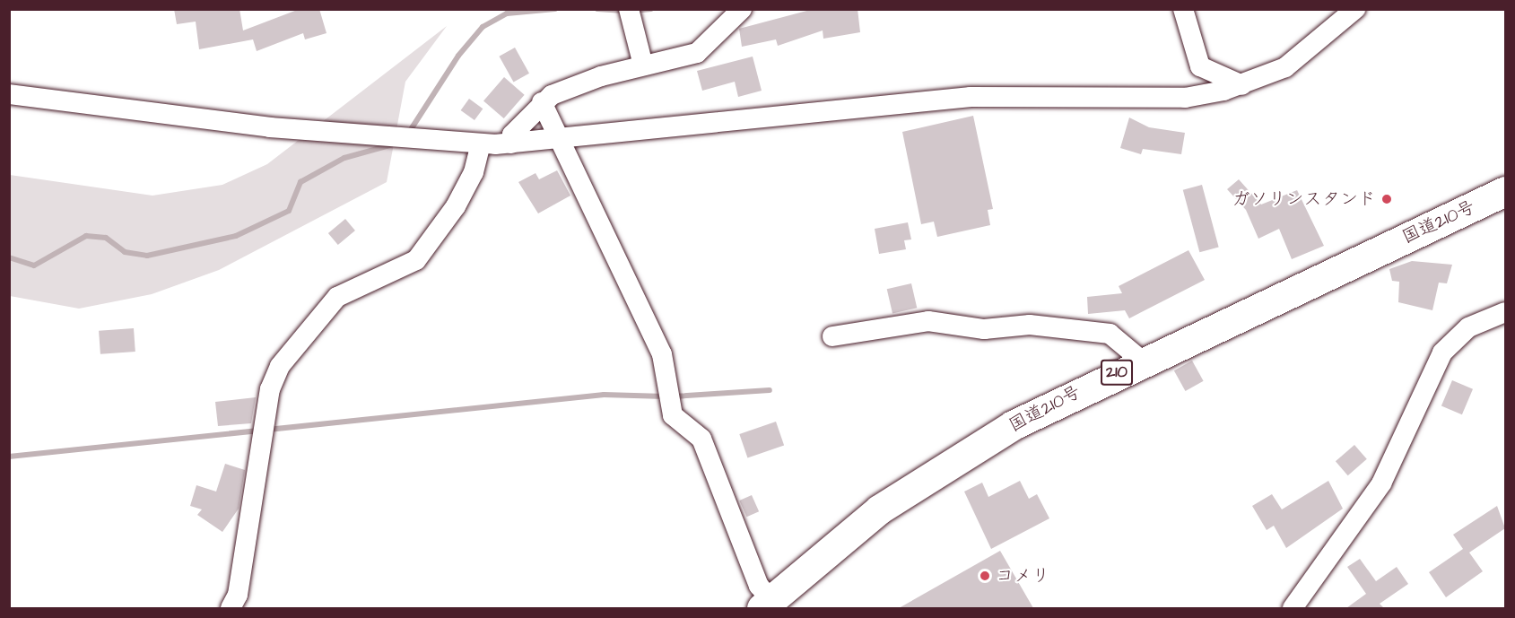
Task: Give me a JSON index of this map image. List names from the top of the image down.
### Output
{
  "streets": {
    "highway": ["国道210号", "210"]
  },
  "places": ["ガソリンスタンド", "コメリ"]
}
